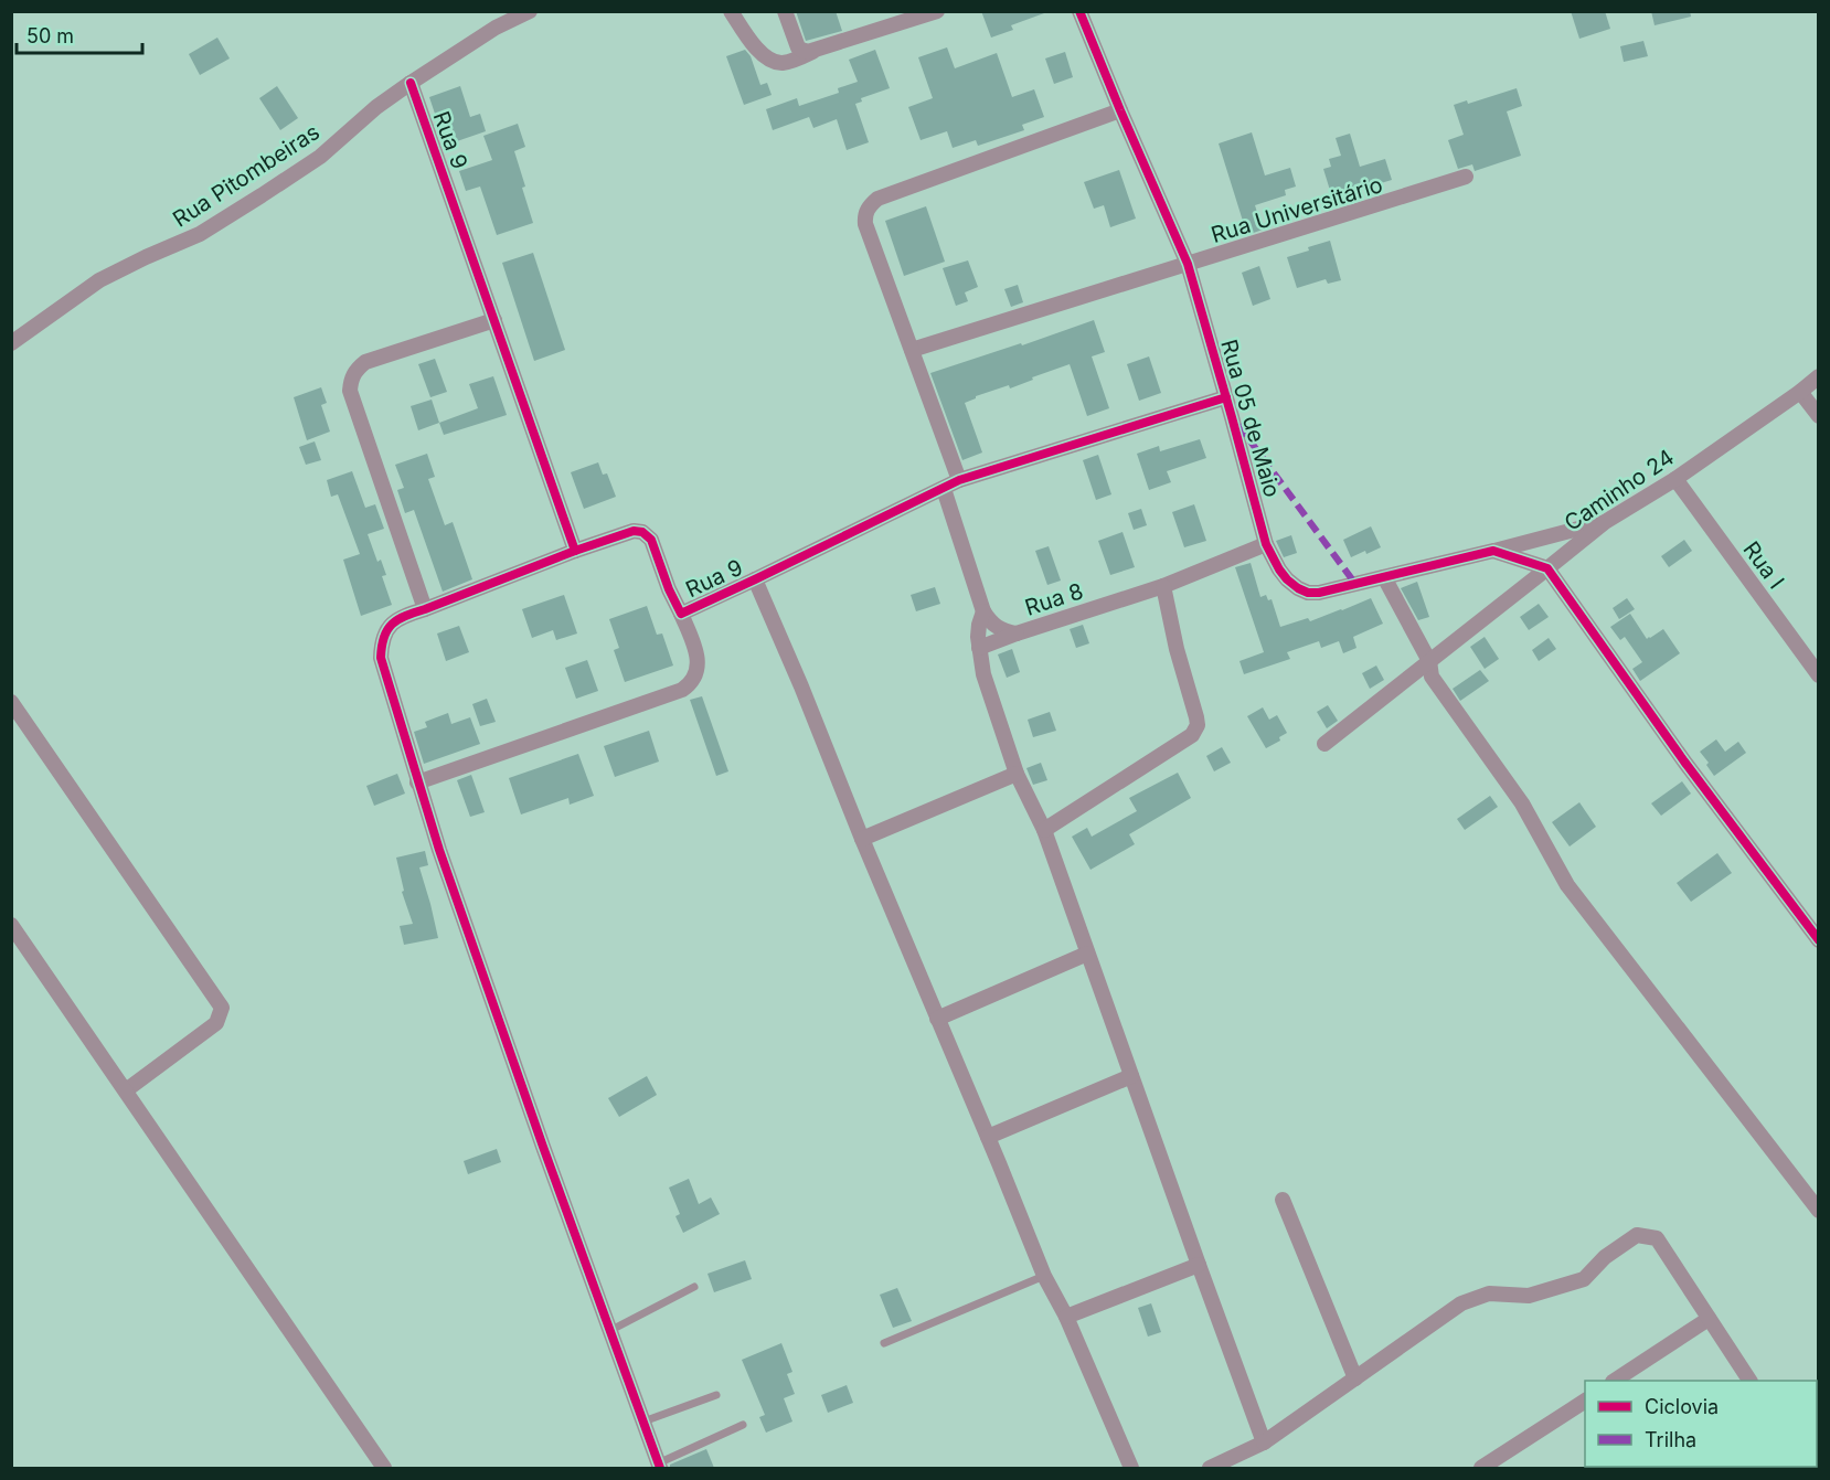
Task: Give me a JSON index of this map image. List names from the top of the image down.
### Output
{
  "streets": {
    "street": [
      "Rua 9",
      "Rua Pitombeiras",
      "Rua Universitário",
      "Rua 05 de Maio",
      "Caminho 24",
      "Rua I",
      "Rua 8"
    ]
  },
  "crossings": [
    ["Rua 9", "Rua Pitombeiras"],
    ["Rua 9", "Rua 05 de Maio"],
    ["Rua Universitário", "Rua 05 de Maio"],
    ["Rua 05 de Maio", "Caminho 24"],
    ["Rua 05 de Maio", "Rua 8"],
    ["Caminho 24", "Rua I"]
  ],
  "legend": ["Ciclovia", "Trilha"],
  "scale_bar": "50 m"
}
